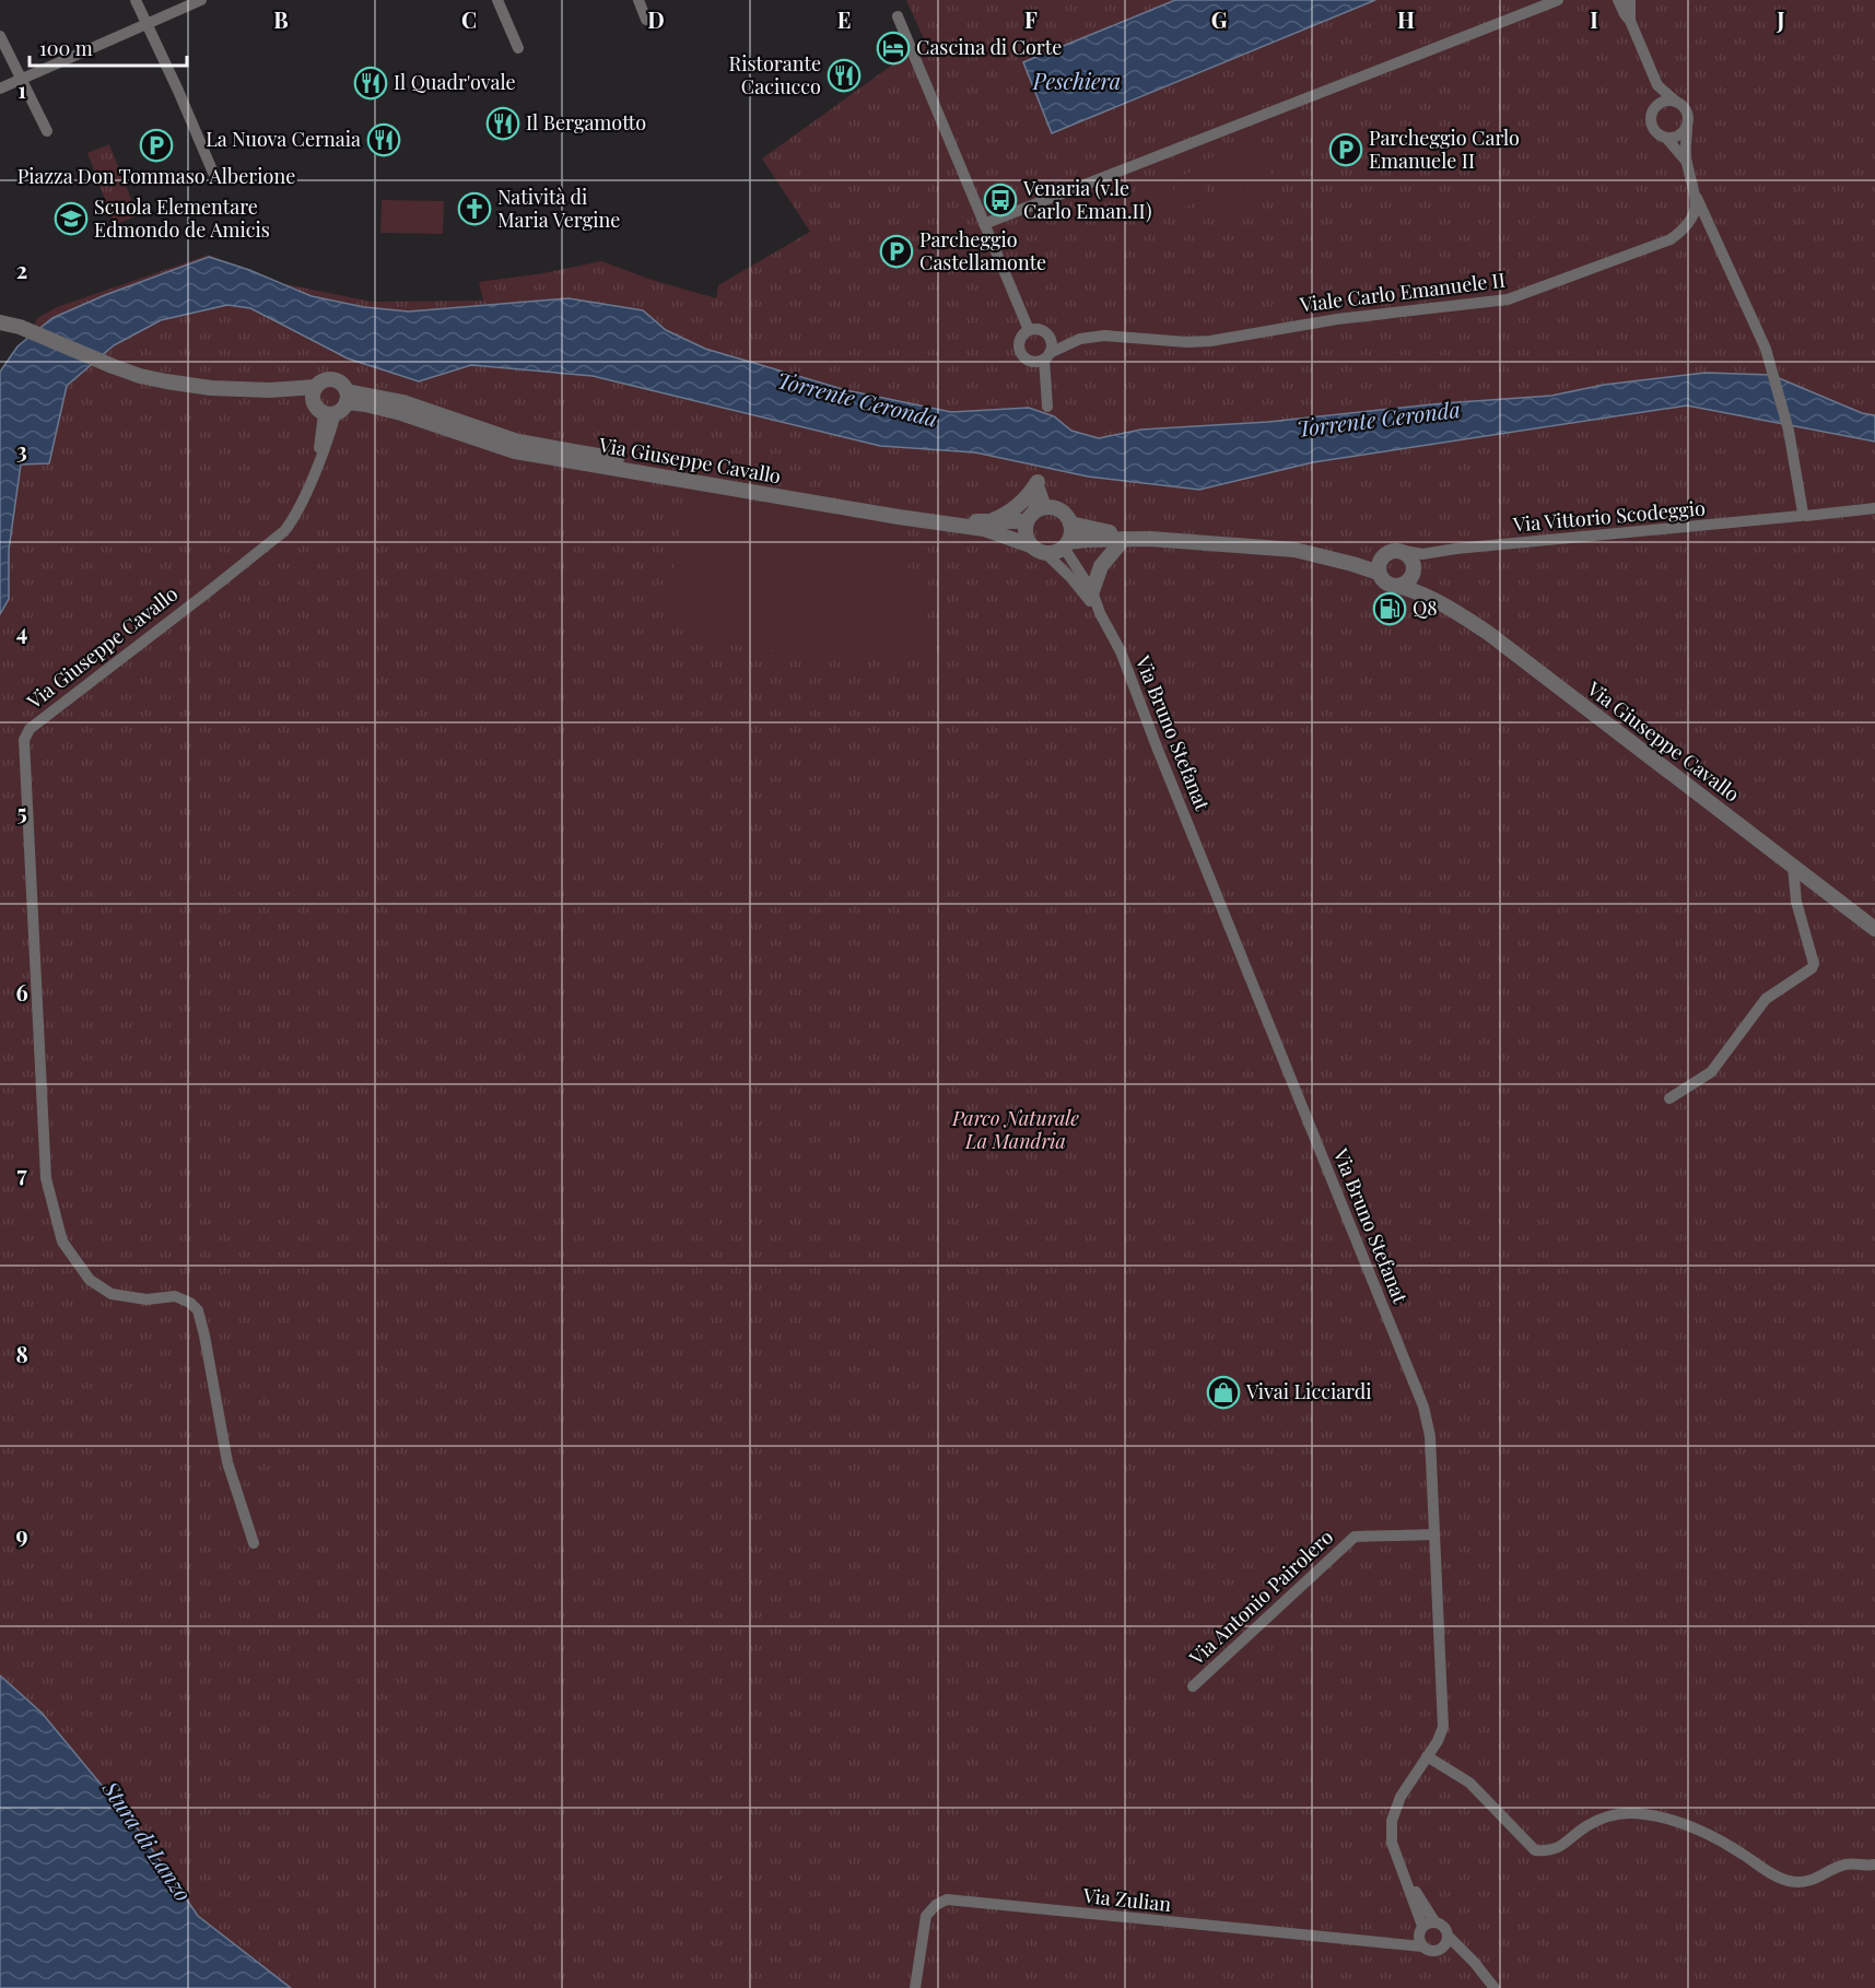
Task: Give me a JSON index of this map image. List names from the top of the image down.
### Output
{
  "streets": {
    "street": [
      "Viale Carlo Emanuele II",
      "Via Giuseppe Cavallo",
      "Via Vittorio Scodeggio",
      "Via Bruno Stefanat",
      "Via Antonio Pairolero",
      "Via Zulian"
    ]
  },
  "crossings": [
    ["Via Giuseppe Cavallo", "Via Vittorio Scodeggio"],
    ["Via Giuseppe Cavallo", "Via Bruno Stefanat"],
    ["Via Bruno Stefanat", "Via Antonio Pairolero"],
    ["Via Bruno Stefanat", "Via Zulian"]
  ],
  "water": ["Peschiera", "Torrente Ceronda", "Stura di Lanzo"],
  "parks": ["Parco Naturale La Mandria"],
  "places": {
    "hotel": ["Cascina di Corte"],
    "restaurant": [
      "Ristorante Caciucco",
      "Il Quadr'ovale",
      "Il Bergamotto",
      "La Nuova Cernaia"
    ],
    "parking": ["Piazza Don Tommaso Alberione", "Parcheggio Carlo Emanuele II", "Parcheggio Castellamonte"],
    "bus stop": ["Venaria (v.le Carlo Eman.II)"],
    "church": ["Natività di Maria Vergine"],
    "school or university": ["Scuola Elementare Edmondo de Amicis"],
    "fuel station": ["Q8"],
    "shop": ["Vivai Licciardi"]
  },
  "scale_bar": "100 m",
  "grid": {
    "columns": [
      "B",
      "C",
      "D",
      "E",
      "F",
      "G",
      "H",
      "I",
      "J"
    ],
    "rows": [
      "1",
      "2",
      "3",
      "4",
      "5",
      "6",
      "7",
      "8",
      "9"
    ]
  }
}
